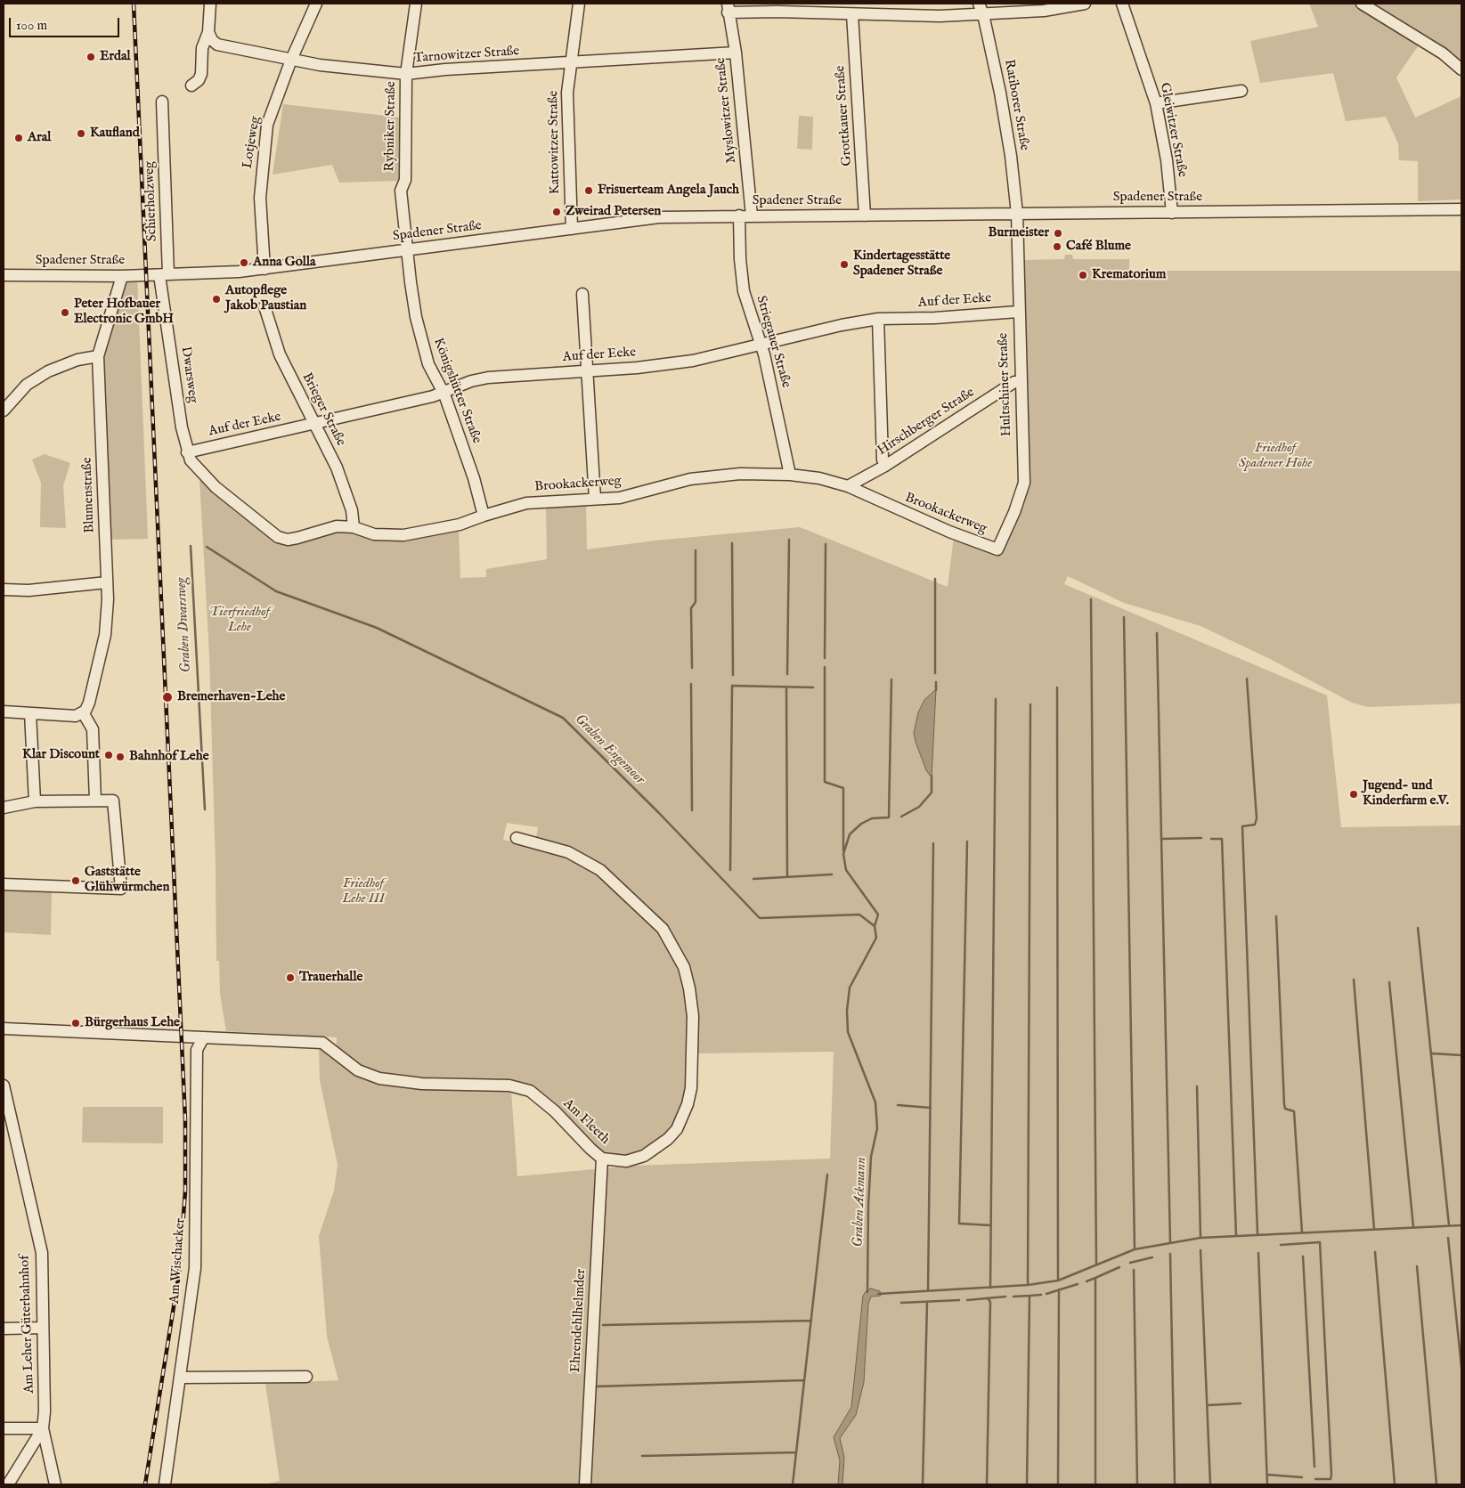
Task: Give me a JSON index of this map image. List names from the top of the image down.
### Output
{
  "streets": {
    "street": [
      "Tarnowitzer Straße",
      "Ratiborer Straße",
      "Myslowitzer Straße",
      "Grottkauer Straße",
      "Rybniker Straße",
      "Gleiwitzer Straße",
      "Lotjeweg",
      "Kattowitzer Straße",
      "Spadener Straße",
      "Schierholzweg",
      "Auf der Eeke",
      "Striegauer Straße",
      "Dwarsweg",
      "Hultschiner Straße",
      "Königshütter Straße",
      "Brieger Straße",
      "Hirschberger Straße",
      "Brookackerweg",
      "Blumenstraße",
      "Am Fleeth",
      "Am Wischacker",
      "Ehrendehlhelmder",
      "Am Leher Güterbahnhof"
    ]
  },
  "crossings": [
    ["Tarnowitzer Straße", "Myslowitzer Straße"],
    ["Tarnowitzer Straße", "Rybniker Straße"],
    ["Tarnowitzer Straße", "Lotjeweg"],
    ["Tarnowitzer Straße", "Kattowitzer Straße"],
    ["Ratiborer Straße", "Spadener Straße"],
    ["Ratiborer Straße", "Hultschiner Straße"],
    ["Myslowitzer Straße", "Spadener Straße"],
    ["Grottkauer Straße", "Spadener Straße"],
    ["Rybniker Straße", "Spadener Straße"],
    ["Rybniker Straße", "Königshütter Straße"],
    ["Gleiwitzer Straße", "Spadener Straße"],
    ["Lotjeweg", "Spadener Straße"],
    ["Kattowitzer Straße", "Spadener Straße"],
    ["Spadener Straße", "Schierholzweg"],
    ["Spadener Straße", "Striegauer Straße"],
    ["Spadener Straße", "Dwarsweg"],
    ["Spadener Straße", "Hultschiner Straße"],
    ["Spadener Straße", "Königshütter Straße"],
    ["Spadener Straße", "Blumenstraße"],
    ["Schierholzweg", "Dwarsweg"],
    ["Auf der Eeke", "Striegauer Straße"],
    ["Auf der Eeke", "Dwarsweg"],
    ["Auf der Eeke", "Hultschiner Straße"],
    ["Auf der Eeke", "Königshütter Straße"],
    ["Auf der Eeke", "Brieger Straße"],
    ["Auf der Eeke", "Brookackerweg"],
    ["Striegauer Straße", "Brookackerweg"],
    ["Dwarsweg", "Brookackerweg"],
    ["Hultschiner Straße", "Hirschberger Straße"],
    ["Hultschiner Straße", "Brookackerweg"],
    ["Königshütter Straße", "Brookackerweg"],
    ["Brieger Straße", "Brookackerweg"],
    ["Hirschberger Straße", "Brookackerweg"],
    ["Am Fleeth", "Am Wischacker"],
    ["Am Fleeth", "Ehrendehlhelmder"]
  ],
  "water": ["Graben Dwarsweg", "Graben Engemoor", "Graben Ackmann"],
  "parks": ["Friedhof Spadener Höhe", "Tierfriedhof Lehe", "Friedhof Lehe III"],
  "places": [
    "Erdal",
    "Kaufland",
    "Aral",
    "Frisuerteam Angela Jauch",
    "Zweirad Petersen",
    "Burmeister",
    "Café Blume",
    "Anna Golla",
    "Kindertagesstätte Spadener Straße",
    "Krematorium",
    "Autopflege Jakob Paustian",
    "Peter Hofbauer Electronic GmbH",
    "Bremerhaven-Lehe",
    "Klar Discount",
    "Bahnhof Lehe",
    "Jugend- und Kinderfarm e.V.",
    "Gaststätte Glühwürmchen",
    "Trauerhalle",
    "Bürgerhaus Lehe"
  ],
  "scale_bar": "100 m"
}
